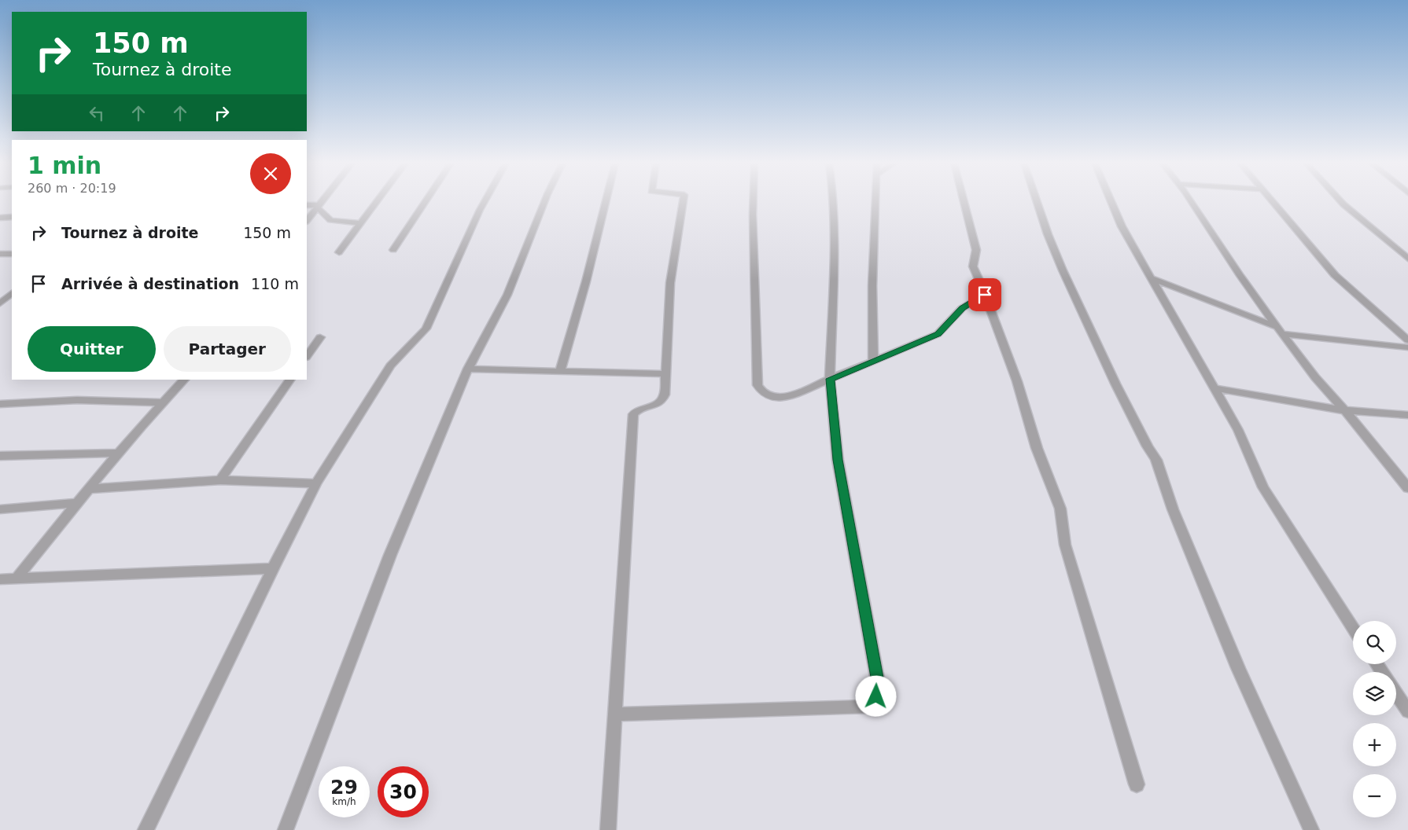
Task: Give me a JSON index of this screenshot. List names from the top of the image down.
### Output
{
  "page": {
    "turn": ["150 m", "Tournez à droite"],
    "heading": ["1 min", "260 m · 20:19"],
    "list": [
      {
        "name": "Tournez à droite",
        "value": "150 m"
      },
      {
        "name": "Arrivée à destination",
        "value": "110 m"
      }
    ],
    "buttons": ["Quitter", "Partager"],
    "map_buttons": ["+", "−"],
    "speed": "29 km/h",
    "limit": "30"
  }
}
